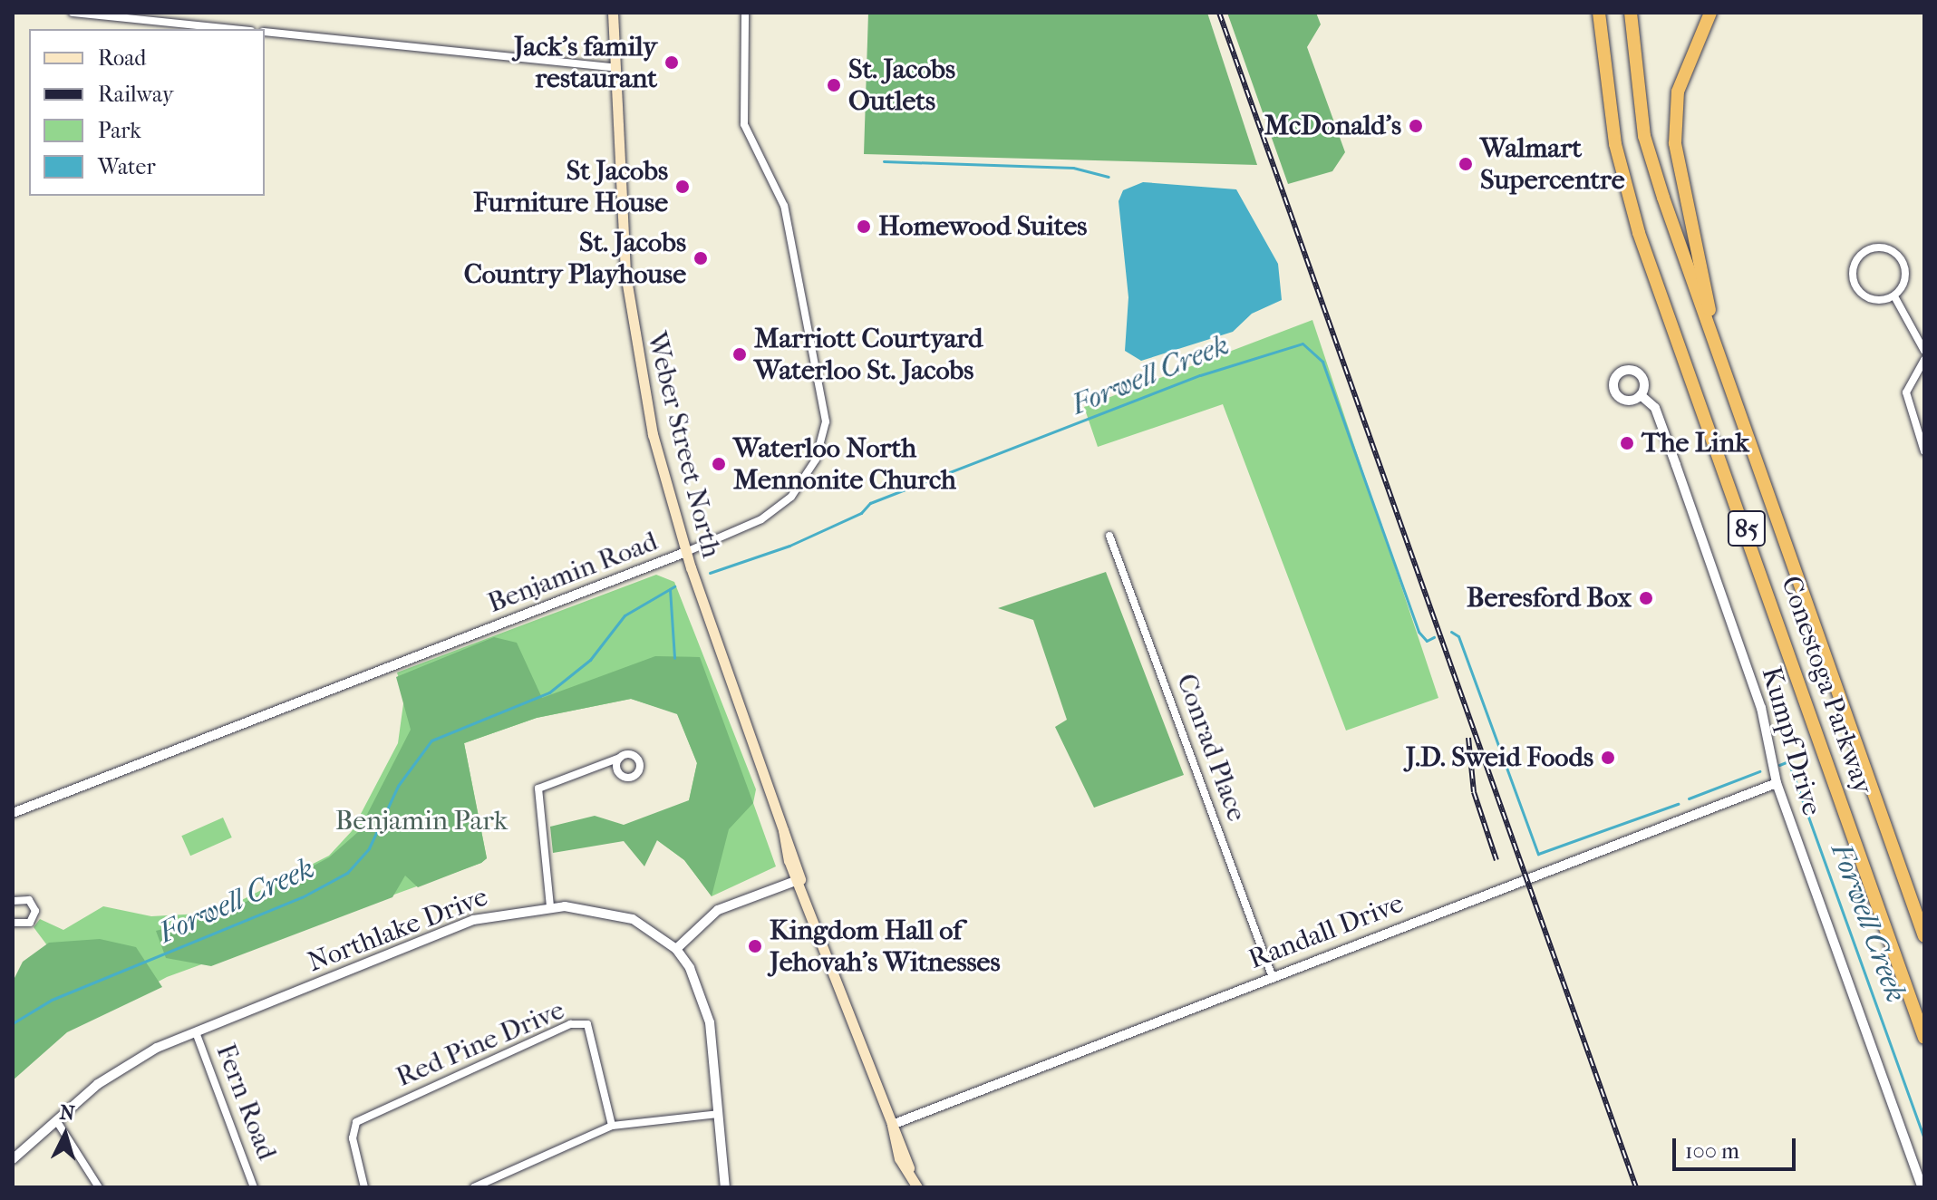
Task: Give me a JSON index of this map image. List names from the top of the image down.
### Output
{
  "streets": {
    "highway": ["85", "Conestoga Parkway"],
    "main road": ["Weber Street North"],
    "street": [
      "Benjamin Road",
      "Kumpf Drive",
      "Conrad Place",
      "Northlake Drive",
      "Randall Drive",
      "Red Pine Drive",
      "Fern Road"
    ]
  },
  "crossings": [
    ["Weber Street North", "Benjamin Road"],
    ["Weber Street North", "Randall Drive"],
    ["Kumpf Drive", "Randall Drive"],
    ["Conrad Place", "Randall Drive"],
    ["Northlake Drive", "Fern Road"]
  ],
  "water": ["Forwell Creek"],
  "parks": ["Benjamin Park"],
  "places": [
    "Jack's family restaurant",
    "St. Jacobs Outlets",
    "McDonald's",
    "Walmart Supercentre",
    "St Jacobs Furniture House",
    "Homewood Suites",
    "St. Jacobs Country Playhouse",
    "Marriott Courtyard Waterloo St. Jacobs",
    "The Link",
    "Waterloo North Mennonite Church",
    "Beresford Box",
    "J.D. Sweid Foods",
    "Kingdom Hall of Jehovah's Witnesses"
  ],
  "legend": [
    "Road",
    "Railway",
    "Park",
    "Water"
  ],
  "scale_bar": "100 m",
  "north": "top"
}
